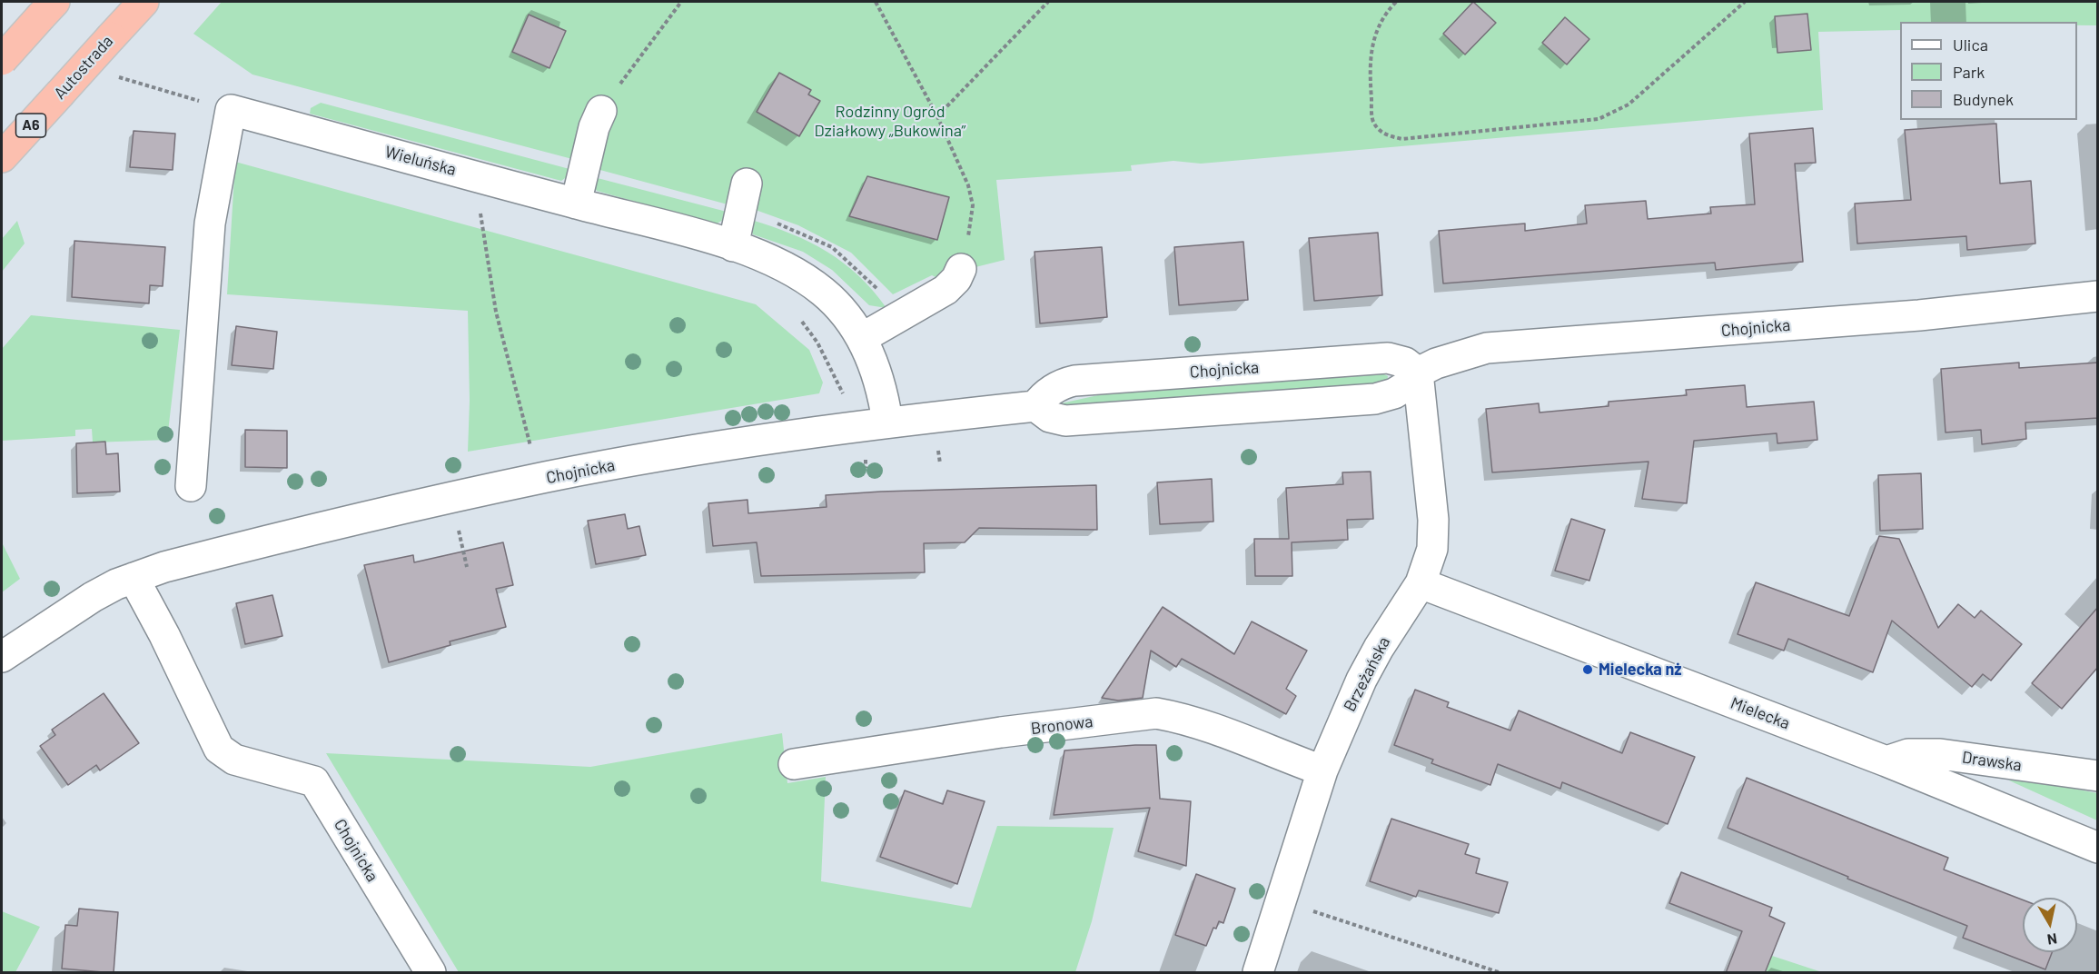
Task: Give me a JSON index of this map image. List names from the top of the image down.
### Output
{
  "streets": {
    "highway": ["Autostrada", "A6"],
    "street": [
      "Wieluńska",
      "Chojnicka",
      "Brzeżańska",
      "Mielecka",
      "Bronowa",
      "Drawska"
    ]
  },
  "crossings": [
    ["Wieluńska", "Chojnicka"],
    ["Chojnicka", "Brzeżańska"],
    ["Brzeżańska", "Mielecka"],
    ["Brzeżańska", "Bronowa"],
    ["Mielecka", "Drawska"]
  ],
  "parks": ["Rodzinny Ogród Działkowy „Bukowina”"],
  "places": ["Mielecka nż"],
  "legend": ["Ulica", "Park", "Budynek"],
  "north": "bottom"
}
